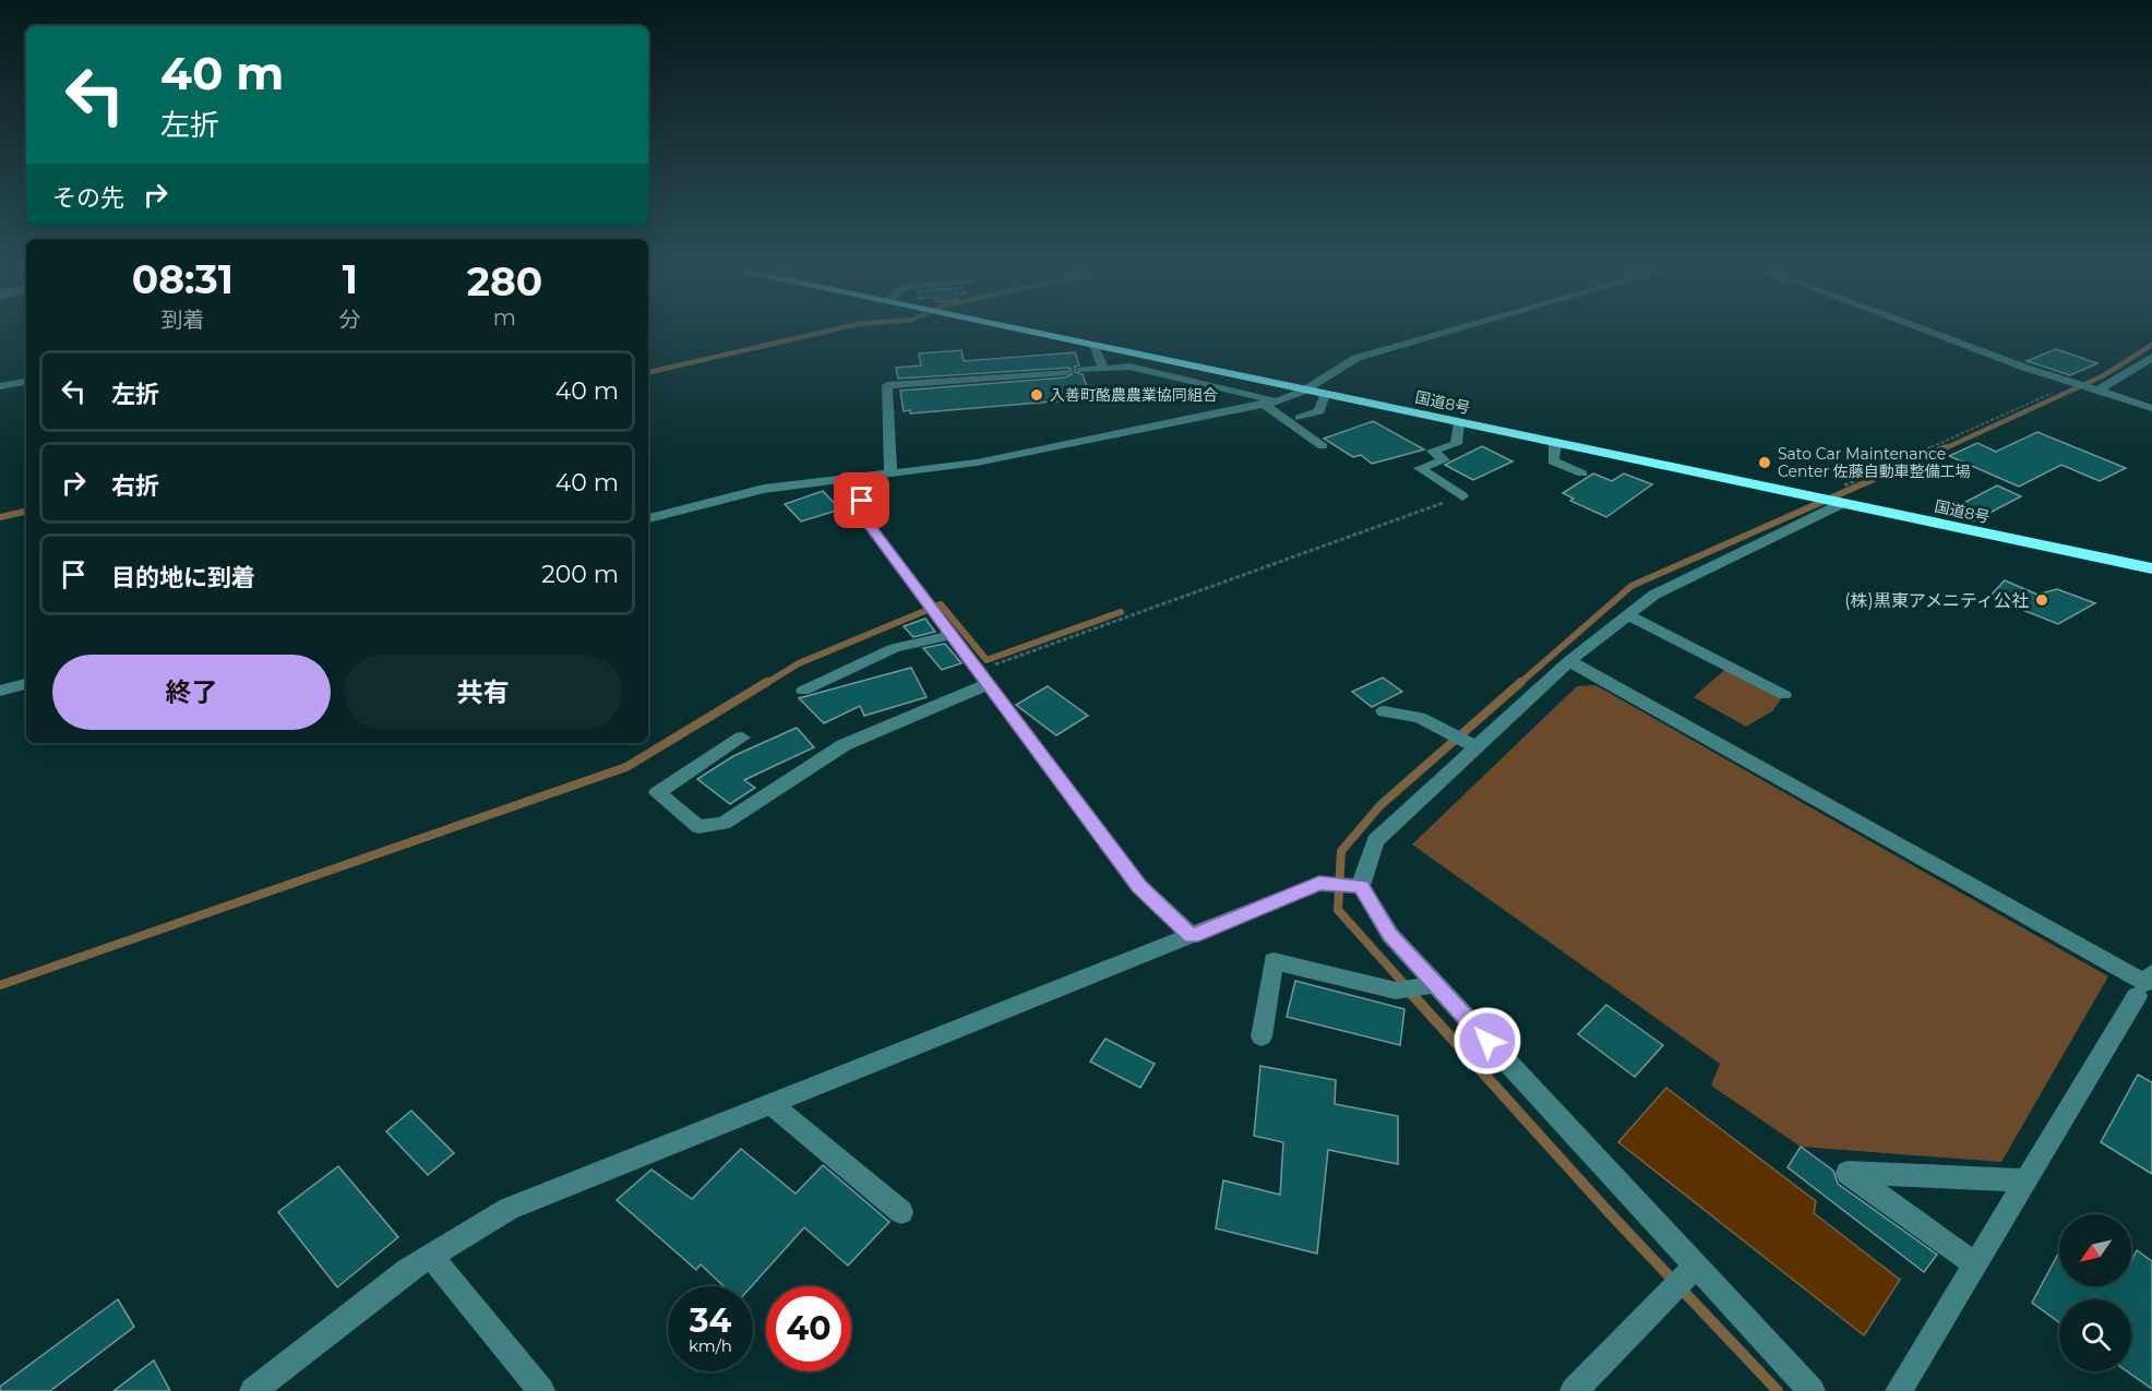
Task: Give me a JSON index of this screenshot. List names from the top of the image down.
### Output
{
  "streets": {
    "highway": ["国道8号"]
  },
  "places": ["入善町酪農農業協同組合", "Sato Car Maintenance Center 佐藤自動車整備工場", "(株)黒東アメニティ公社"],
  "north": "bottom left",
  "page": {
    "turn": ["40 m", "左折"],
    "then": "その先",
    "eta": [
      "08:31",
      "到着",
      "1",
      "分",
      "280",
      "m"
    ],
    "list": [
      {
        "name": "左折",
        "value": "40 m"
      },
      {
        "name": "右折",
        "value": "40 m"
      },
      {
        "name": "目的地に到着",
        "value": "200 m"
      }
    ],
    "buttons": ["終了", "共有"],
    "speed": "34 km/h",
    "limit": "40"
  }
}
